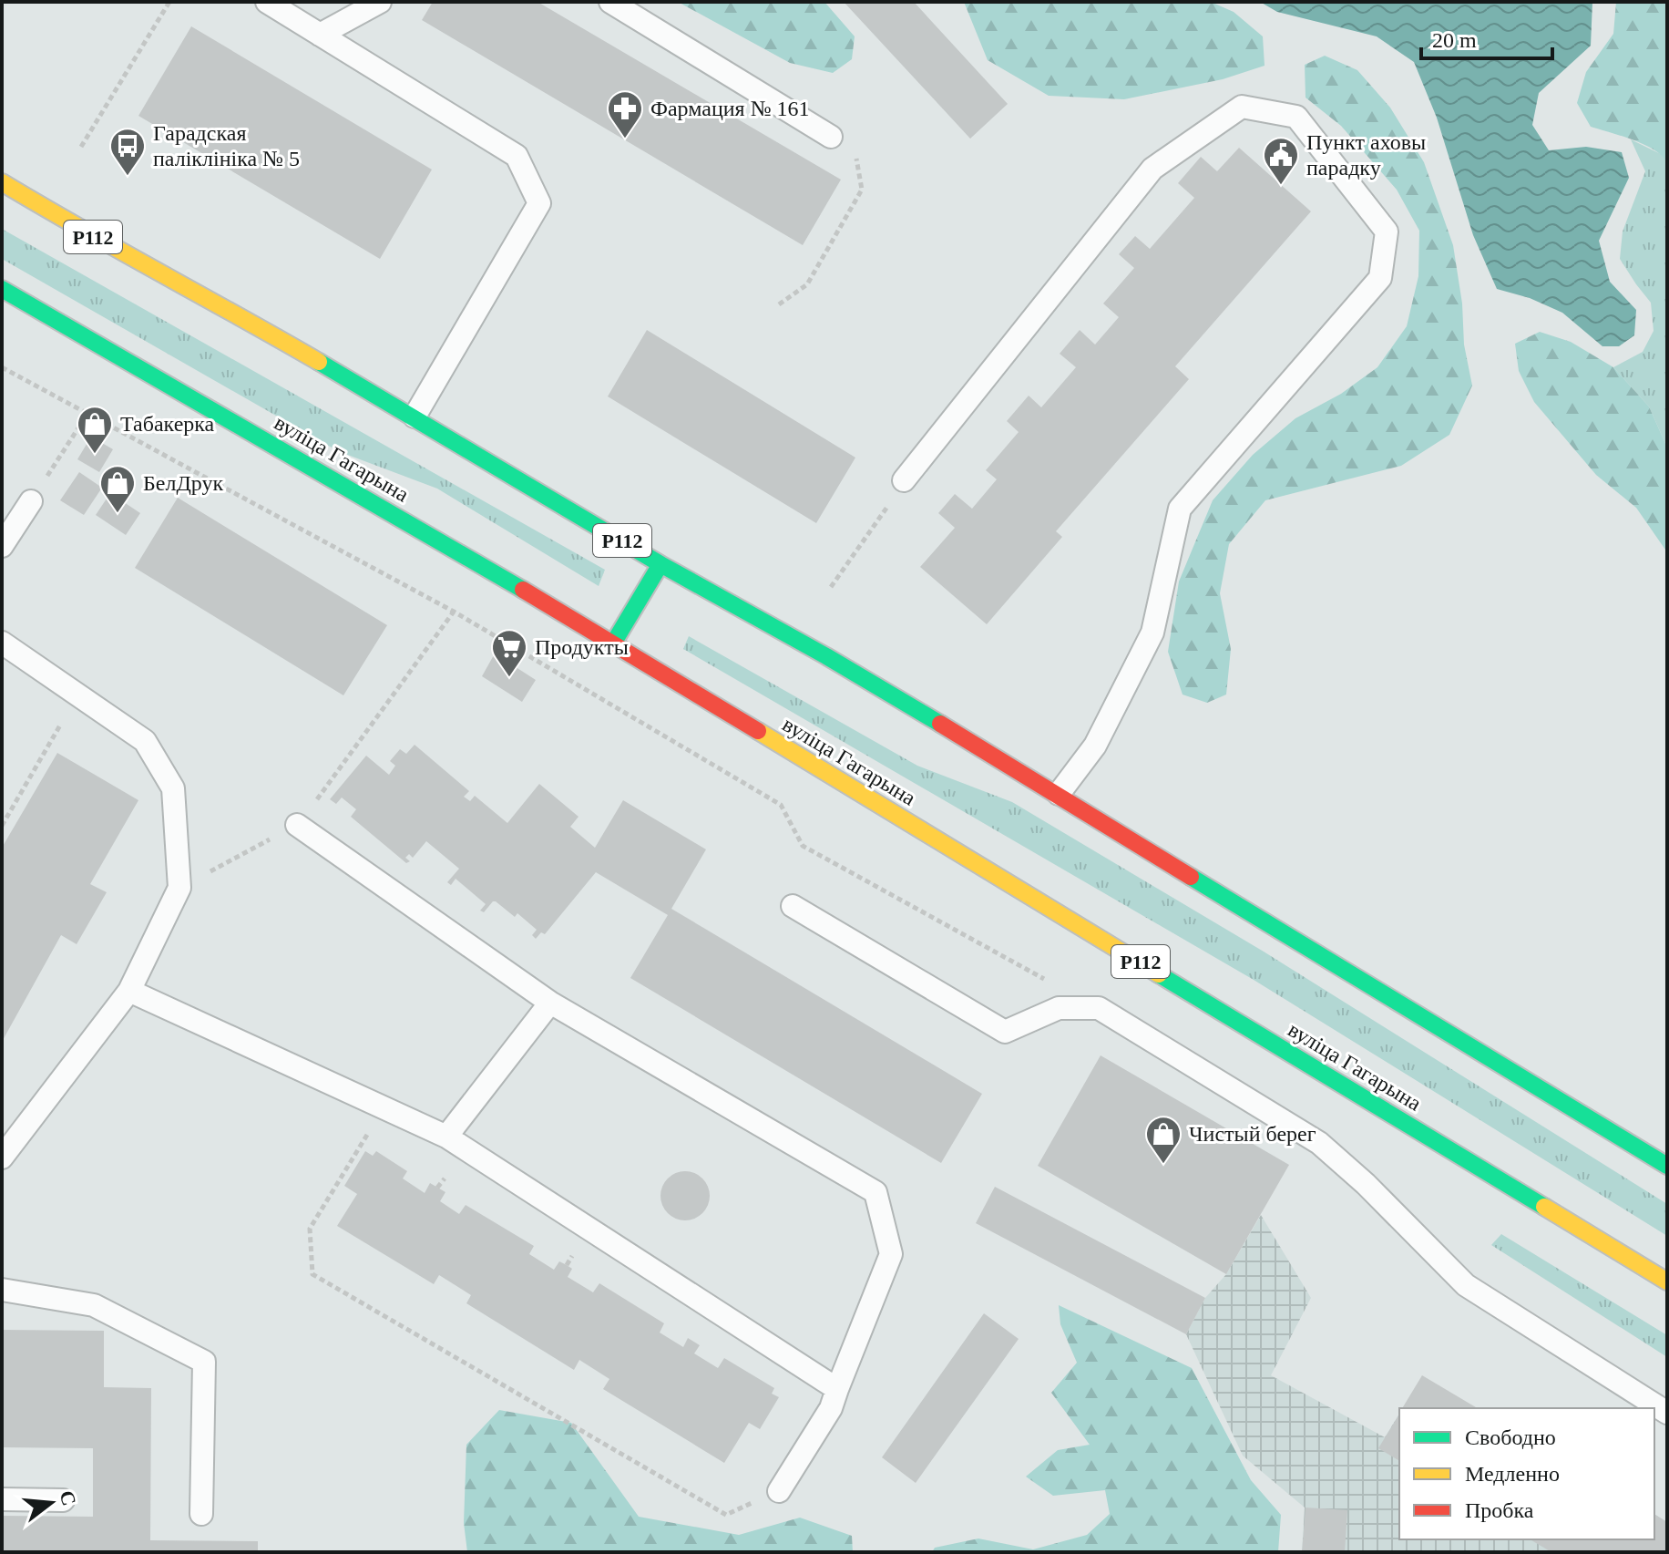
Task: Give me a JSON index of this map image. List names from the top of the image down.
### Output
{
  "streets": {
    "main road": ["Р112", "вуліца Гагарына"]
  },
  "places": {
    "pharmacy": ["Фармация № 161"],
    "bus stop": ["Гарадская паліклініка № 5"],
    "public building": ["Пункт аховы парадку"],
    "shop": ["Табакерка", "БелДрук", "Чистый берег"],
    "supermarket": ["Продукты"]
  },
  "legend": ["Свободно", "Медленно", "Пробка"],
  "scale_bar": "20 m",
  "north": "right"
}
